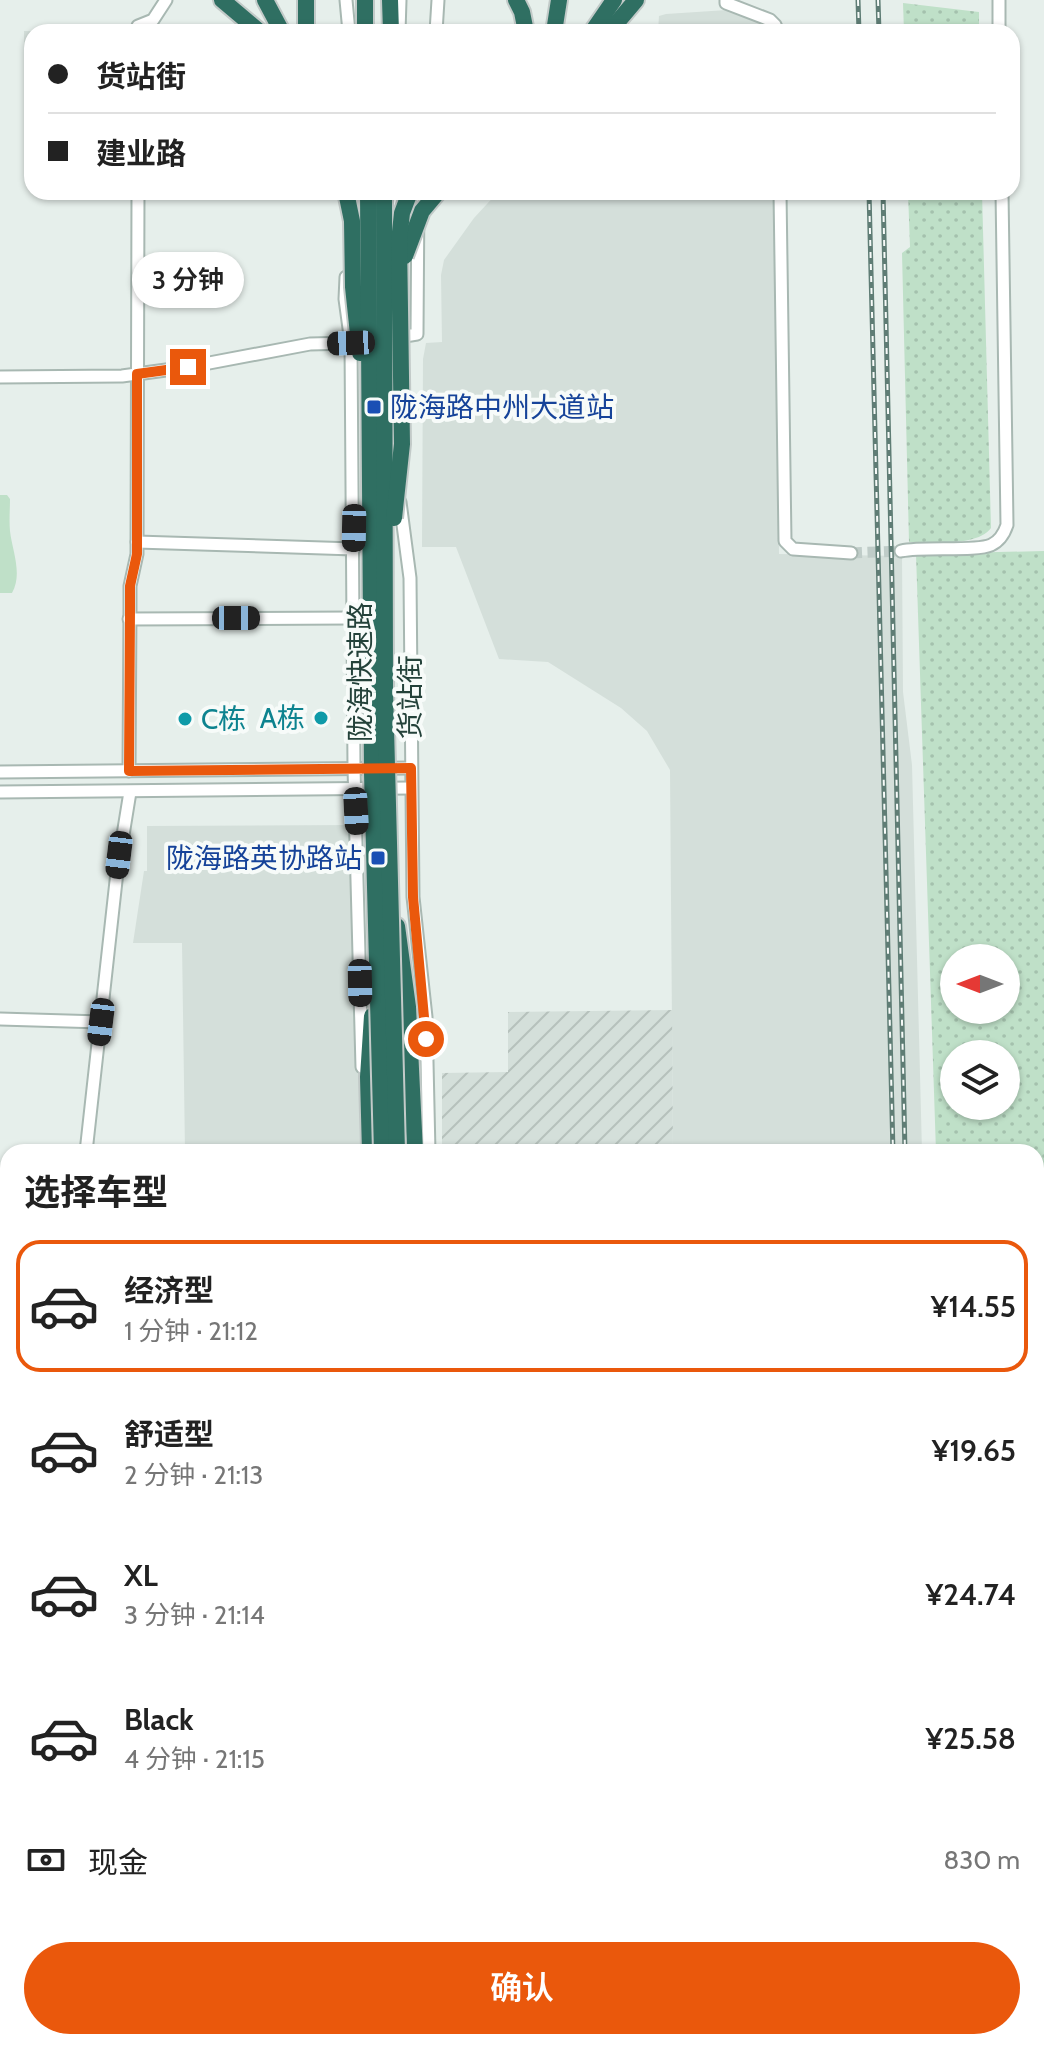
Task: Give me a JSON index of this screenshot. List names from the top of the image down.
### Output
{
  "streets": {
    "highway": ["陇海快速路"],
    "street": ["货站街"]
  },
  "places": {
    "transit": ["陇海路中州大道站", "陇海路英协路站"],
    "other": ["A栋", "C栋"]
  },
  "north": "left",
  "page": {
    "banner": ["货站街", "建业路"],
    "bubble": "3 分钟",
    "heading": "选择车型",
    "list": [
      {
        "name": "经济型",
        "note": "1 分钟 · 21:12",
        "value": "¥14.55"
      },
      {
        "name": "舒适型",
        "note": "2 分钟 · 21:13",
        "value": "¥19.65"
      },
      {
        "name": "XL",
        "note": "3 分钟 · 21:14",
        "value": "¥24.74"
      },
      {
        "name": "Black",
        "note": "4 分钟 · 21:15",
        "value": "¥25.58"
      }
    ],
    "pay": ["现金", "830 m"],
    "buttons": "确认"
  }
}
